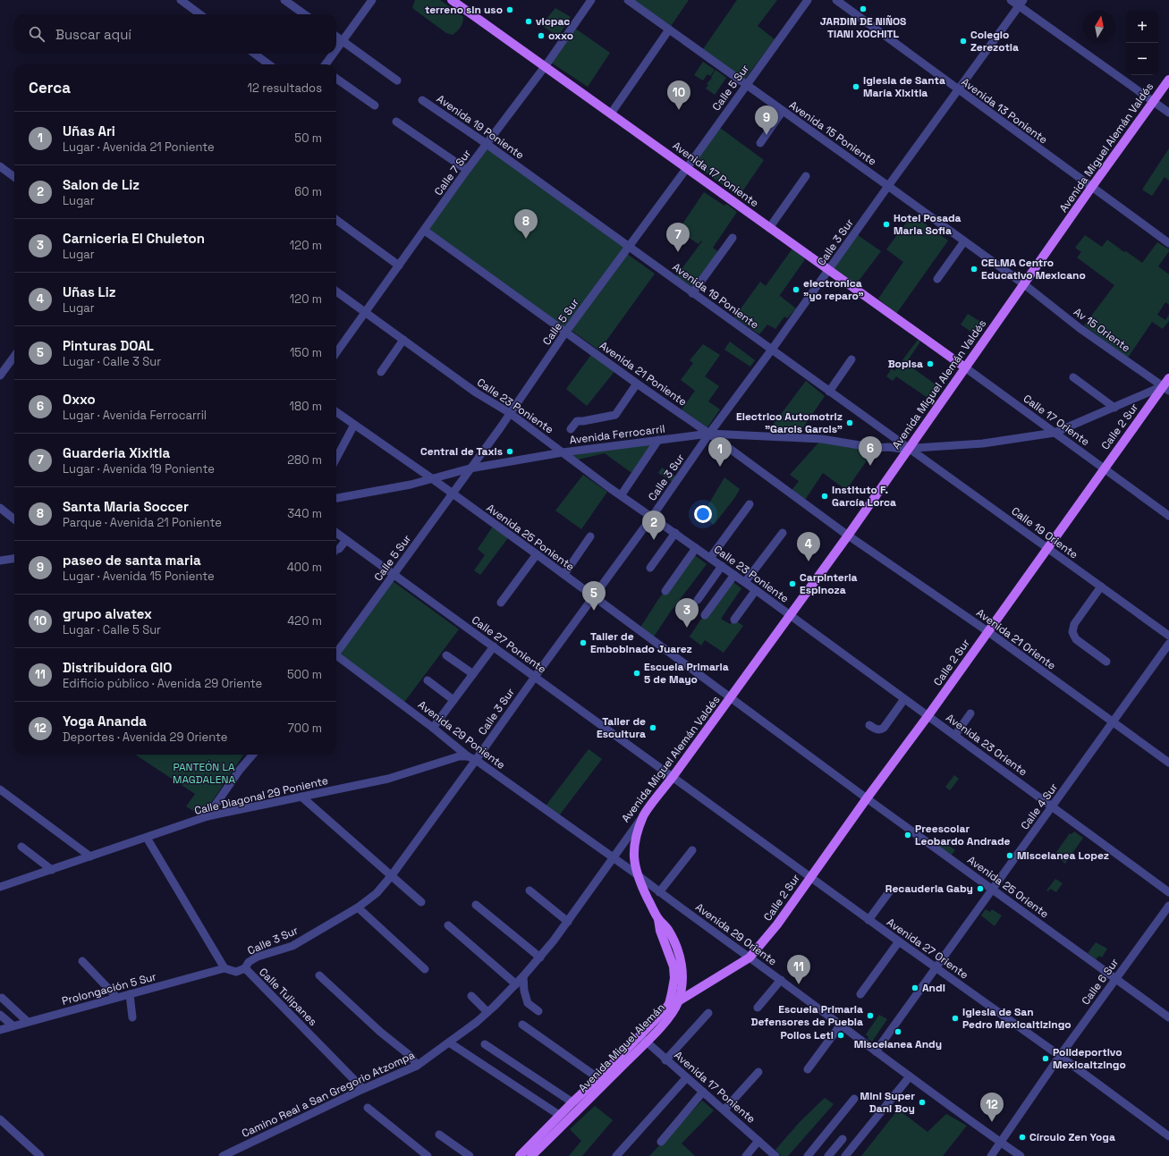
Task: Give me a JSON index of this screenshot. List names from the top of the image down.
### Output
{
  "streets": {
    "main road": [
      "Avenida Miguel Alemán Valdés",
      "Avenida 17 Poniente",
      "Calle 2 Sur",
      "Avenida Miguel Alemán"
    ],
    "street": [
      "Calle 5 Sur",
      "Avenida 13 Poniente",
      "Avenida 19 Poniente",
      "Avenida 15 Poniente",
      "Calle 7 Sur",
      "Calle 3 Sur",
      "Av 15 Oriente",
      "Avenida 21 Poniente",
      "Calle 23 Poniente",
      "Calle 17 Oriente",
      "Avenida Ferrocarril",
      "Calle 19 Oriente",
      "Avenida 25 Poniente",
      "Avenida 21 Oriente",
      "Calle 27 Poniente",
      "Avenida 29 Poniente",
      "Avenida 23 Oriente",
      "Calle Diagonal 29 Poniente",
      "Calle 4 Sur",
      "Avenida 25 Oriente",
      "Avenida 29 Oriente",
      "Avenida 27 Oriente",
      "Calle 6 Sur",
      "Prolongación 5 Sur",
      "Calle Tulipanes",
      "Camino Real a San Gregorio Atzompa"
    ]
  },
  "crossings": [
    ["Calle 5 Sur", "Avenida 19 Poniente"],
    ["Calle 5 Sur", "Avenida 15 Poniente"],
    ["Calle 5 Sur", "Avenida 17 Poniente"],
    ["Calle 5 Sur", "Avenida 21 Poniente"],
    ["Calle 5 Sur", "Calle 23 Poniente"],
    ["Calle 5 Sur", "Avenida Ferrocarril"],
    ["Calle 5 Sur", "Avenida 25 Poniente"],
    ["Calle 5 Sur", "Calle 27 Poniente"],
    ["Avenida 13 Poniente", "Avenida Miguel Alemán Valdés"],
    ["Avenida 13 Poniente", "Calle 3 Sur"],
    ["Avenida 19 Poniente", "Avenida Miguel Alemán Valdés"],
    ["Avenida 19 Poniente", "Calle 7 Sur"],
    ["Avenida 19 Poniente", "Calle 3 Sur"],
    ["Avenida 19 Poniente", "Avenida Ferrocarril"],
    ["Avenida 19 Poniente", "Calle 19 Oriente"],
    ["Avenida 15 Poniente", "Avenida Miguel Alemán Valdés"],
    ["Avenida 15 Poniente", "Calle 3 Sur"],
    ["Avenida 15 Poniente", "Av 15 Oriente"],
    ["Avenida Miguel Alemán Valdés", "Avenida 17 Poniente"],
    ["Avenida Miguel Alemán Valdés", "Av 15 Oriente"],
    ["Avenida Miguel Alemán Valdés", "Avenida 21 Poniente"],
    ["Avenida Miguel Alemán Valdés", "Calle 23 Poniente"],
    ["Avenida Miguel Alemán Valdés", "Calle 17 Oriente"],
    ["Avenida Miguel Alemán Valdés", "Avenida Ferrocarril"],
    ["Avenida Miguel Alemán Valdés", "Calle 19 Oriente"],
    ["Avenida Miguel Alemán Valdés", "Avenida 25 Poniente"],
    ["Avenida Miguel Alemán Valdés", "Avenida 21 Oriente"],
    ["Avenida Miguel Alemán Valdés", "Calle 27 Poniente"],
    ["Avenida Miguel Alemán Valdés", "Avenida 29 Poniente"],
    ["Avenida Miguel Alemán Valdés", "Avenida 23 Oriente"],
    ["Avenida Miguel Alemán Valdés", "Avenida 25 Oriente"],
    ["Avenida Miguel Alemán Valdés", "Avenida 29 Oriente"],
    ["Avenida Miguel Alemán Valdés", "Avenida 27 Oriente"],
    ["Avenida Miguel Alemán Valdés", "Avenida Miguel Alemán"],
    ["Avenida Miguel Alemán Valdés", "Camino Real a San Gregorio Atzompa"],
    ["Calle 7 Sur", "Avenida 17 Poniente"],
    ["Calle 7 Sur", "Avenida 21 Poniente"],
    ["Calle 7 Sur", "Calle 23 Poniente"],
    ["Avenida 17 Poniente", "Calle 3 Sur"],
    ["Avenida 17 Poniente", "Calle 17 Oriente"],
    ["Avenida 17 Poniente", "Avenida Miguel Alemán"],
    ["Calle 3 Sur", "Avenida 21 Poniente"],
    ["Calle 3 Sur", "Calle 23 Poniente"],
    ["Calle 3 Sur", "Avenida Ferrocarril"],
    ["Calle 3 Sur", "Avenida 25 Poniente"],
    ["Calle 3 Sur", "Calle 27 Poniente"],
    ["Calle 3 Sur", "Avenida 29 Poniente"],
    ["Calle 3 Sur", "Calle Tulipanes"],
    ["Av 15 Oriente", "Calle 2 Sur"],
    ["Av 15 Oriente", "Avenida Ferrocarril"],
    ["Avenida 21 Poniente", "Avenida Ferrocarril"],
    ["Avenida 21 Poniente", "Avenida 21 Oriente"],
    ["Calle 23 Poniente", "Avenida Ferrocarril"],
    ["Calle 23 Poniente", "Avenida 23 Oriente"],
    ["Calle 17 Oriente", "Calle 2 Sur"],
    ["Calle 17 Oriente", "Avenida Ferrocarril"],
    ["Calle 2 Sur", "Avenida Ferrocarril"],
    ["Calle 2 Sur", "Calle 19 Oriente"],
    ["Calle 2 Sur", "Avenida 21 Oriente"],
    ["Calle 2 Sur", "Avenida 23 Oriente"],
    ["Calle 2 Sur", "Avenida 25 Oriente"],
    ["Calle 2 Sur", "Avenida 29 Oriente"],
    ["Calle 2 Sur", "Avenida 27 Oriente"],
    ["Calle 2 Sur", "Avenida Miguel Alemán"],
    ["Avenida Ferrocarril", "Calle 19 Oriente"],
    ["Avenida Ferrocarril", "Avenida 25 Poniente"],
    ["Avenida 25 Poniente", "Avenida 25 Oriente"],
    ["Avenida 21 Oriente", "Calle 4 Sur"],
    ["Calle 27 Poniente", "Avenida 27 Oriente"],
    ["Avenida 29 Poniente", "Calle Diagonal 29 Poniente"],
    ["Avenida 29 Poniente", "Avenida 29 Oriente"],
    ["Avenida 29 Poniente", "Camino Real a San Gregorio Atzompa"],
    ["Avenida 23 Oriente", "Calle 4 Sur"],
    ["Calle 4 Sur", "Avenida 25 Oriente"],
    ["Calle 4 Sur", "Avenida 29 Oriente"],
    ["Calle 4 Sur", "Avenida 27 Oriente"],
    ["Avenida 25 Oriente", "Calle 6 Sur"],
    ["Avenida 29 Oriente", "Calle 6 Sur"],
    ["Avenida 29 Oriente", "Avenida Miguel Alemán"],
    ["Avenida 29 Oriente", "Camino Real a San Gregorio Atzompa"],
    ["Avenida 27 Oriente", "Calle 6 Sur"],
    ["Prolongación 5 Sur", "Calle Tulipanes"],
    ["Calle Tulipanes", "Camino Real a San Gregorio Atzompa"]
  ],
  "parks": ["PANTEÓN LA MAGDALENA"],
  "places": [
    "JARDIN DE NIÑOS TIANI XOCHITL",
    "terreno sin uso",
    "vicpac",
    "oxxo",
    "Colegio Zerezotla",
    "Iglesia de Santa María Xixitla",
    "Hotel Posada Maria Sofia",
    "CELMA Centro Educativo Mexicano",
    "electronica \"yo reparo\"",
    "Bopisa",
    "Electrico Automotriz \"Garcis Garcis\"",
    "Central de Taxis",
    "Instituto F. García Lorca",
    "Carpinteria Espinoza",
    "Taller de Embobinado Juarez",
    "Escuela Primaria 5 de Mayo",
    "Taller de Escultura",
    "Preescolar Leobardo Andrade",
    "Miscelanea Lopez",
    "Recauderia Gaby",
    "Andi",
    "Escuela Primaria Defensores de Puebla",
    "Iglesia de San Pedro Mexicaltizingo",
    "Miscelanea Andy",
    "Pollos Leti",
    "Polideportivo Mexicaltzingo",
    "Mini Super Dani Boy",
    "Círculo Zen Yoga"
  ],
  "north": "top",
  "page": {
    "map_buttons": ["+", "−"],
    "search": "Buscar aquí",
    "heading": ["Cerca", "12 resultados"],
    "pins": [
      "10",
      "9",
      "8",
      "7",
      "6",
      "1",
      "2",
      "4",
      "5",
      "3",
      "11",
      "12"
    ],
    "list": [
      {
        "mark": "1",
        "name": "Uñas Ari",
        "note": "Lugar · Avenida 21 Poniente",
        "value": "50 m"
      },
      {
        "mark": "2",
        "name": "Salon de Liz",
        "note": "Lugar",
        "value": "60 m"
      },
      {
        "mark": "3",
        "name": "Carniceria El Chuleton",
        "note": "Lugar",
        "value": "120 m"
      },
      {
        "mark": "4",
        "name": "Uñas Liz",
        "note": "Lugar",
        "value": "120 m"
      },
      {
        "mark": "5",
        "name": "Pinturas DOAL",
        "note": "Lugar · Calle 3 Sur",
        "value": "150 m"
      },
      {
        "mark": "6",
        "name": "Oxxo",
        "note": "Lugar · Avenida Ferrocarril",
        "value": "180 m"
      },
      {
        "mark": "7",
        "name": "Guarderia Xixitla",
        "note": "Lugar · Avenida 19 Poniente",
        "value": "280 m"
      },
      {
        "mark": "8",
        "name": "Santa Maria Soccer",
        "note": "Parque · Avenida 21 Poniente",
        "value": "340 m"
      },
      {
        "mark": "9",
        "name": "paseo de santa maria",
        "note": "Lugar · Avenida 15 Poniente",
        "value": "400 m"
      },
      {
        "mark": "10",
        "name": "grupo alvatex",
        "note": "Lugar · Calle 5 Sur",
        "value": "420 m"
      },
      {
        "mark": "11",
        "name": "Distribuidora GIO",
        "note": "Edificio público · Avenida 29 Oriente",
        "value": "500 m"
      },
      {
        "mark": "12",
        "name": "Yoga Ananda",
        "note": "Deportes · Avenida 29 Oriente",
        "value": "700 m"
      }
    ]
  }
}
